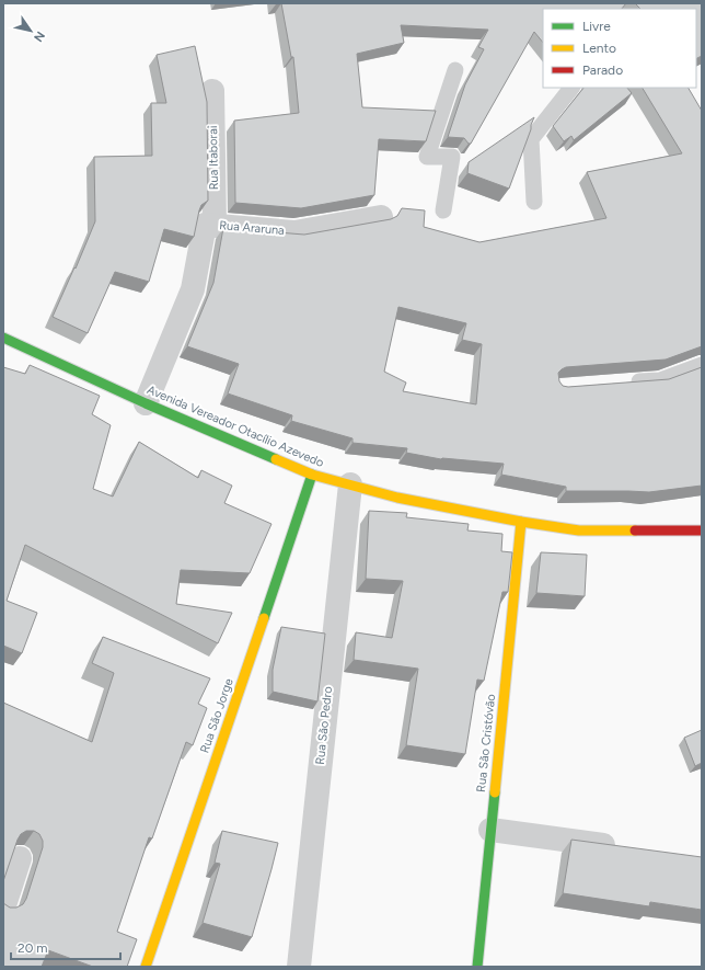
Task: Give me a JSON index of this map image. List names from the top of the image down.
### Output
{
  "streets": {
    "street": [
      "Rua Itaborai",
      "Rua Araruna",
      "Avenida Vereador Otacílio Azevedo",
      "Rua São Jorge",
      "Rua São Pedro",
      "Rua São Cristóvão"
    ]
  },
  "crossings": [
    ["Rua Itaborai", "Rua Araruna"],
    ["Rua Araruna", "Avenida Vereador Otacílio Azevedo"],
    ["Avenida Vereador Otacílio Azevedo", "Rua São Jorge"],
    ["Avenida Vereador Otacílio Azevedo", "Rua São Pedro"],
    ["Avenida Vereador Otacílio Azevedo", "Rua São Cristóvão"]
  ],
  "legend": ["Livre", "Lento", "Parado"],
  "scale_bar": "20 m",
  "north": "bottom right"
}
